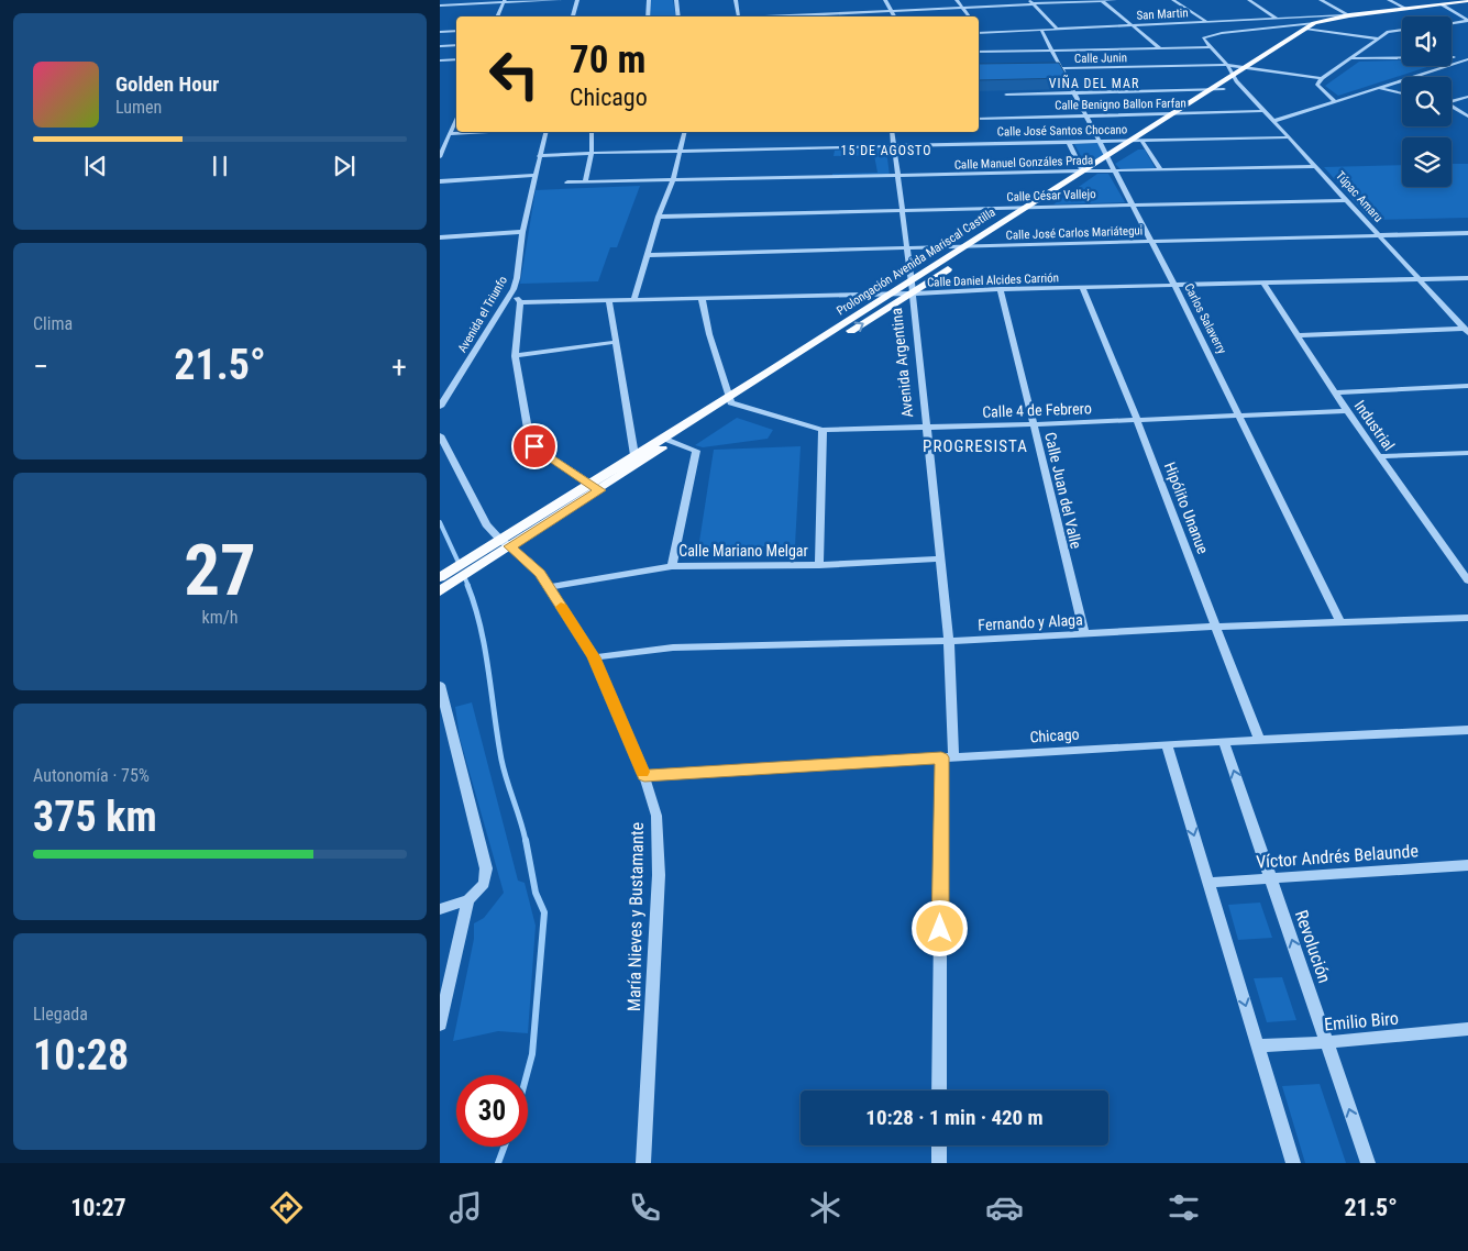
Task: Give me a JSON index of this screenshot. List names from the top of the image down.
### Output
{
  "streets": {
    "main road": ["Prolongación Avenida Mariscal Castilla"],
    "street": [
      "San Martin",
      "Calle Junin",
      "Calle Benigno Ballon Farfan",
      "Calle José Santos Chocano",
      "Calle Manuel Gonzáles Prada",
      "Calle César Vallejo",
      "Túpac Amaru",
      "Calle José Carlos Mariátegui",
      "Calle Daniel Alcides Carrión",
      "Avenida el Triunfo",
      "Carlos Salaverry",
      "Avenida Argentina",
      "Calle 4 de Febrero",
      "Industrial",
      "Calle Juan del Valle",
      "Hipólito Unanue",
      "Calle Mariano Melgar",
      "Fernando y Alaga",
      "Chicago",
      "Víctor Andrés Belaunde",
      "María Nieves y Bustamante",
      "Revolución",
      "Emilio Biro"
    ]
  },
  "crossings": [
    ["San Martin", "Prolongación Avenida Mariscal Castilla"],
    ["San Martin", "Carlos Salaverry"],
    ["Calle Junin", "Prolongación Avenida Mariscal Castilla"],
    ["Calle Junin", "Carlos Salaverry"],
    ["Calle Benigno Ballon Farfan", "Túpac Amaru"],
    ["Calle Benigno Ballon Farfan", "Prolongación Avenida Mariscal Castilla"],
    ["Calle Benigno Ballon Farfan", "Carlos Salaverry"],
    ["Calle José Santos Chocano", "Túpac Amaru"],
    ["Calle José Santos Chocano", "Prolongación Avenida Mariscal Castilla"],
    ["Calle José Santos Chocano", "Avenida el Triunfo"],
    ["Calle José Santos Chocano", "Carlos Salaverry"],
    ["Calle José Santos Chocano", "Avenida Argentina"],
    ["Calle Manuel Gonzáles Prada", "Túpac Amaru"],
    ["Calle Manuel Gonzáles Prada", "Prolongación Avenida Mariscal Castilla"],
    ["Calle Manuel Gonzáles Prada", "Carlos Salaverry"],
    ["Calle Manuel Gonzáles Prada", "Avenida Argentina"],
    ["Calle César Vallejo", "Túpac Amaru"],
    ["Calle César Vallejo", "Prolongación Avenida Mariscal Castilla"],
    ["Calle César Vallejo", "Carlos Salaverry"],
    ["Calle César Vallejo", "Avenida Argentina"],
    ["Túpac Amaru", "Calle José Carlos Mariátegui"],
    ["Túpac Amaru", "Prolongación Avenida Mariscal Castilla"],
    ["Túpac Amaru", "Calle Daniel Alcides Carrión"],
    ["Calle José Carlos Mariátegui", "Prolongación Avenida Mariscal Castilla"],
    ["Calle José Carlos Mariátegui", "Carlos Salaverry"],
    ["Calle José Carlos Mariátegui", "Avenida Argentina"],
    ["Prolongación Avenida Mariscal Castilla", "Calle Daniel Alcides Carrión"],
    ["Prolongación Avenida Mariscal Castilla", "Carlos Salaverry"],
    ["Prolongación Avenida Mariscal Castilla", "Avenida Argentina"],
    ["Prolongación Avenida Mariscal Castilla", "Calle 4 de Febrero"],
    ["Prolongación Avenida Mariscal Castilla", "María Nieves y Bustamante"],
    ["Calle Daniel Alcides Carrión", "Carlos Salaverry"],
    ["Calle Daniel Alcides Carrión", "Avenida Argentina"],
    ["Calle Daniel Alcides Carrión", "Industrial"],
    ["Calle Daniel Alcides Carrión", "Calle Juan del Valle"],
    ["Calle Daniel Alcides Carrión", "Hipólito Unanue"],
    ["Carlos Salaverry", "Calle 4 de Febrero"],
    ["Carlos Salaverry", "Fernando y Alaga"],
    ["Avenida Argentina", "Calle 4 de Febrero"],
    ["Avenida Argentina", "Calle Mariano Melgar"],
    ["Avenida Argentina", "Fernando y Alaga"],
    ["Avenida Argentina", "Chicago"],
    ["Calle 4 de Febrero", "Industrial"],
    ["Calle 4 de Febrero", "Calle Juan del Valle"],
    ["Calle 4 de Febrero", "Hipólito Unanue"],
    ["Calle Juan del Valle", "Fernando y Alaga"],
    ["Hipólito Unanue", "Fernando y Alaga"],
    ["Hipólito Unanue", "Chicago"],
    ["Calle Mariano Melgar", "María Nieves y Bustamante"],
    ["Fernando y Alaga", "María Nieves y Bustamante"],
    ["Chicago", "María Nieves y Bustamante"],
    ["Chicago", "Revolución"],
    ["Víctor Andrés Belaunde", "Revolución"],
    ["Revolución", "Emilio Biro"]
  ],
  "districts": ["VIÑA DEL MAR", "15 DE AGOSTO", "PROGRESISTA"],
  "page": {
    "turn": ["70 m", "Chicago"],
    "song": ["Golden Hour", "Lumen"],
    "tile": [
      "Clima",
      ["27", "km/h"],
      ["Autonomía · 75%", "375 km"],
      ["Llegada", "10:28"]
    ],
    "heat": ["−", "21.5°", "+"],
    "limit": "30",
    "trip": "10:28 · 1 min · 420 m",
    "tabs": ["10:27", "21.5°"]
  }
}
